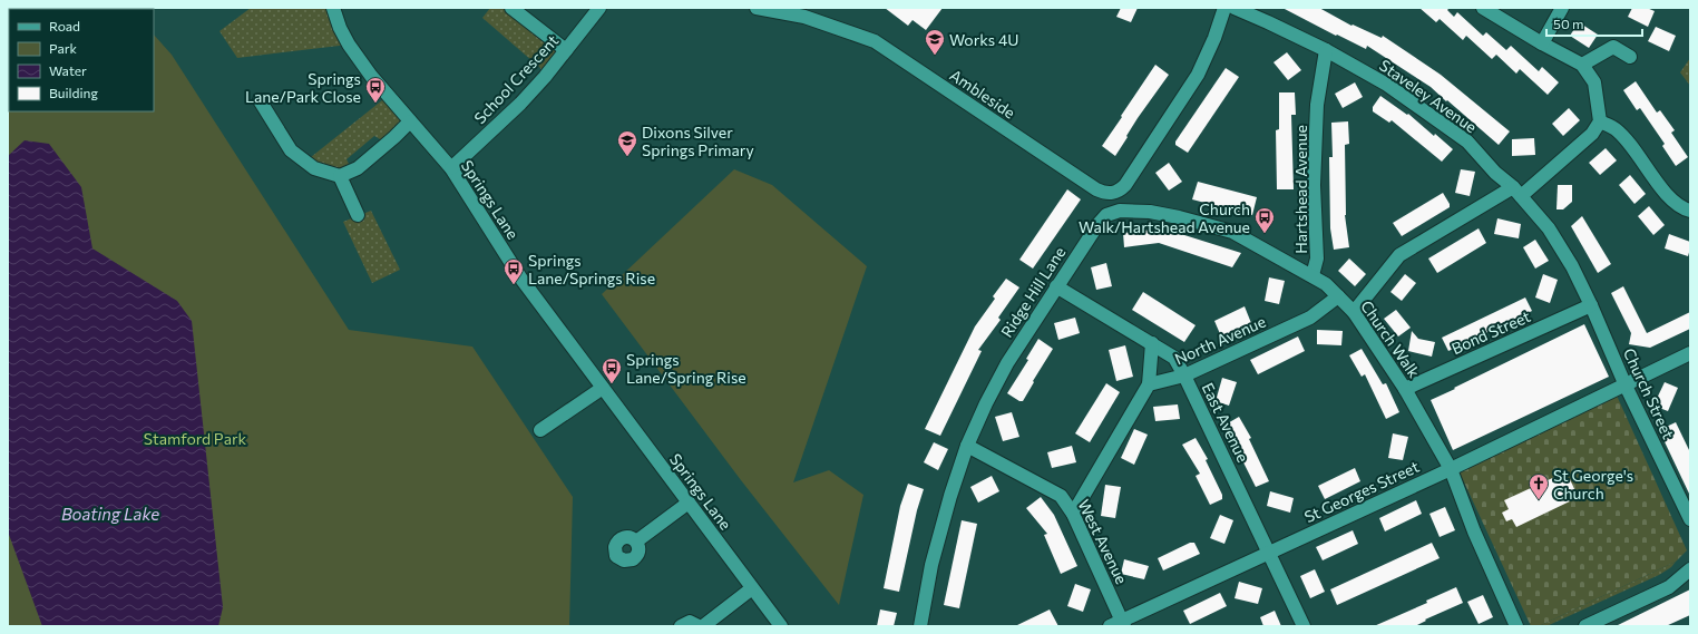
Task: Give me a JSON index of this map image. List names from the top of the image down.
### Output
{
  "streets": {
    "street": [
      "School Crescent",
      "Ambleside",
      "Staveley Avenue",
      "Hartshead Avenue",
      "Springs Lane",
      "Ridge Hill Lane",
      "Bond Street",
      "Church Walk",
      "North Avenue",
      "Church Street",
      "East Avenue",
      "St Georges Street",
      "West Avenue"
    ]
  },
  "crossings": [
    ["School Crescent", "Springs Lane"],
    ["Staveley Avenue", "Hartshead Avenue"],
    ["Staveley Avenue", "Bond Street"],
    ["Staveley Avenue", "Church Street"],
    ["Hartshead Avenue", "Church Walk"],
    ["Ridge Hill Lane", "Church Walk"],
    ["Ridge Hill Lane", "East Avenue"],
    ["Ridge Hill Lane", "West Avenue"],
    ["Bond Street", "Church Walk"],
    ["Bond Street", "Church Street"],
    ["Church Walk", "North Avenue"],
    ["Church Walk", "St Georges Street"],
    ["North Avenue", "East Avenue"],
    ["Church Street", "St Georges Street"],
    ["East Avenue", "St Georges Street"],
    ["St Georges Street", "West Avenue"]
  ],
  "water": ["Boating Lake"],
  "parks": ["Stamford Park"],
  "places": {
    "school or university": ["Works 4U", "Dixons Silver Springs Primary"],
    "bus stop": [
      "Springs Lane/Park Close",
      "Church Walk/Hartshead Avenue",
      "Springs Lane/Springs Rise",
      "Springs Lane/Spring Rise"
    ],
    "church": ["St George's Church"]
  },
  "legend": [
    "Road",
    "Park",
    "Water",
    "Building"
  ],
  "scale_bar": "50 m"
}
